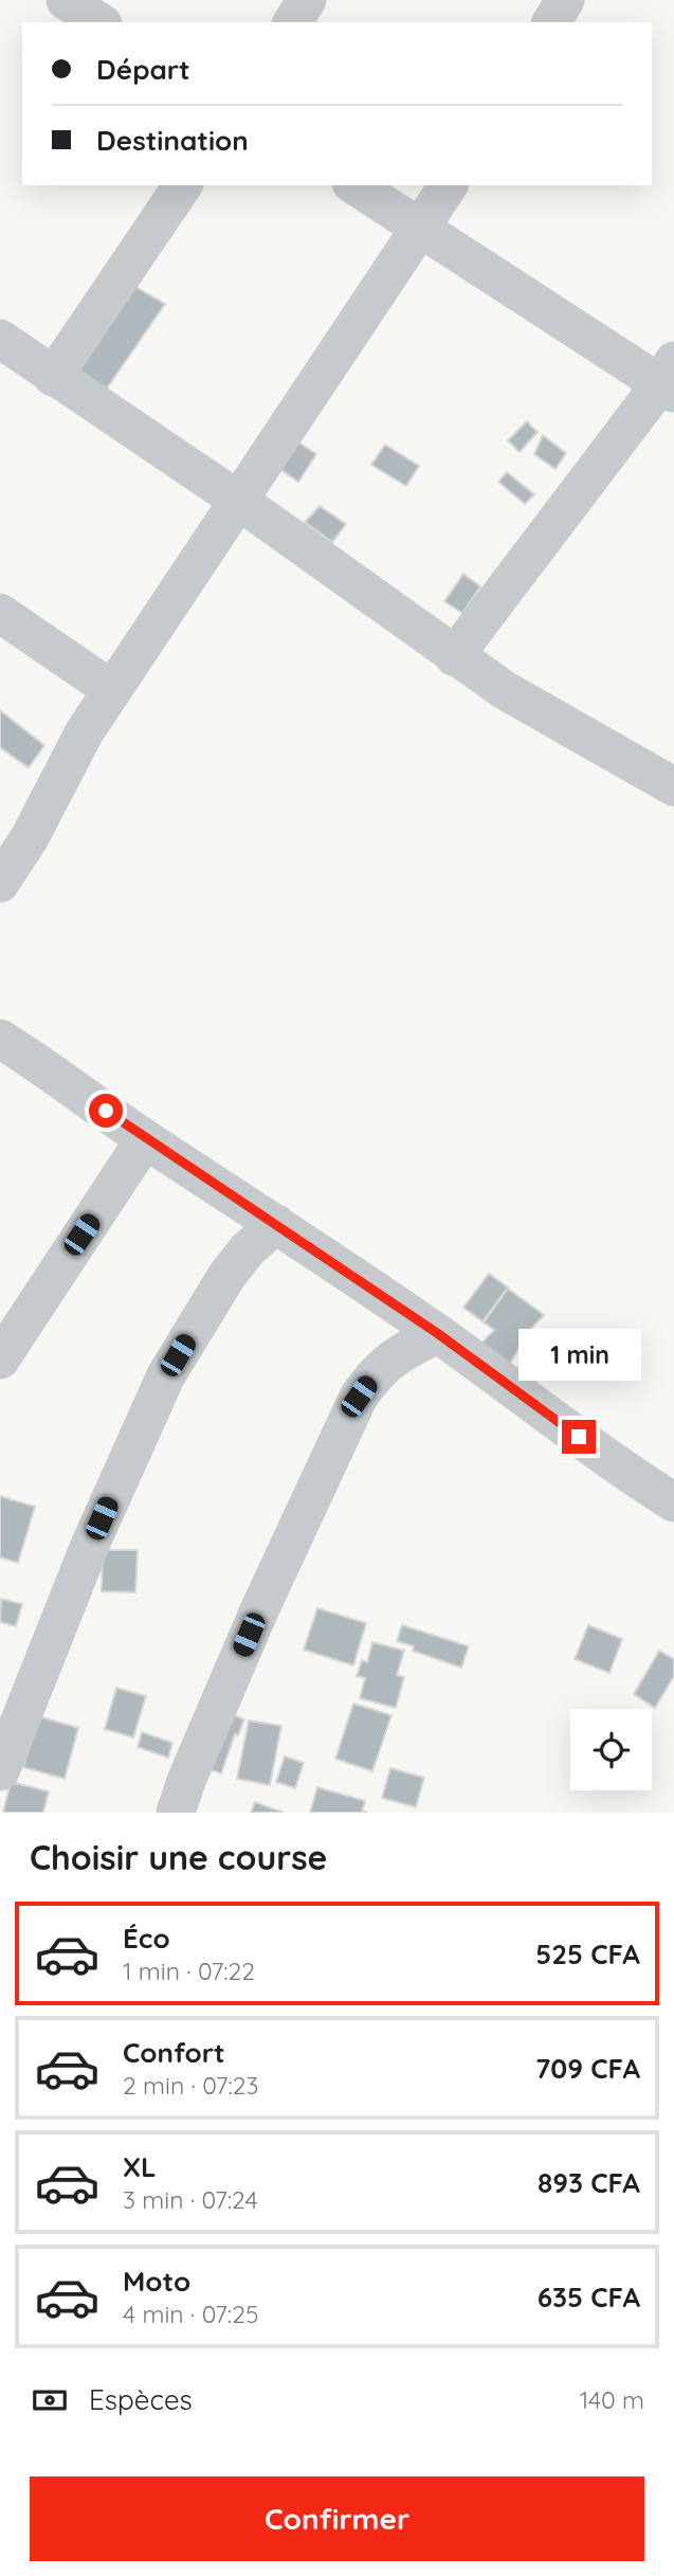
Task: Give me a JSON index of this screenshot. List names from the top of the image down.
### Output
{
  "page": {
    "banner": ["Départ", "Destination"],
    "bubble": "1 min",
    "heading": "Choisir une course",
    "list": [
      {
        "name": "Éco",
        "note": "1 min · 07:22",
        "value": "525 CFA"
      },
      {
        "name": "Confort",
        "note": "2 min · 07:23",
        "value": "709 CFA"
      },
      {
        "name": "XL",
        "note": "3 min · 07:24",
        "value": "893 CFA"
      },
      {
        "name": "Moto",
        "note": "4 min · 07:25",
        "value": "635 CFA"
      }
    ],
    "pay": ["Espèces", "140 m"],
    "buttons": "Confirmer"
  }
}
